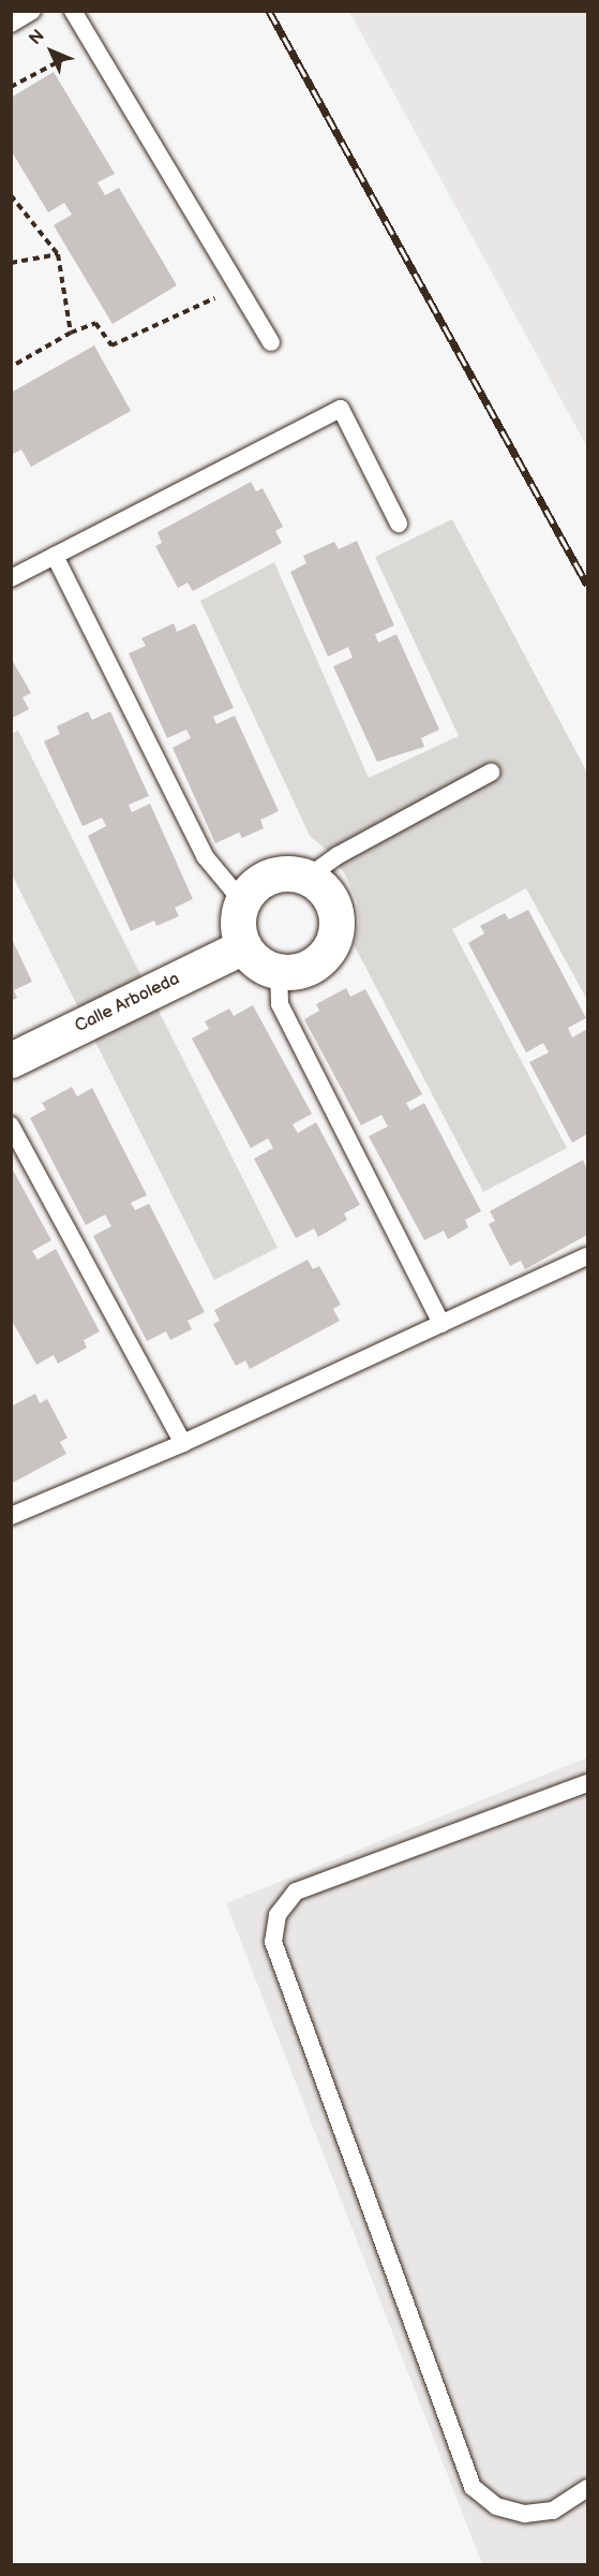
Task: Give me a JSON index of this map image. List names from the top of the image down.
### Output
{
  "streets": {
    "street": ["Calle Arboleda"]
  },
  "north": "top left"
}
